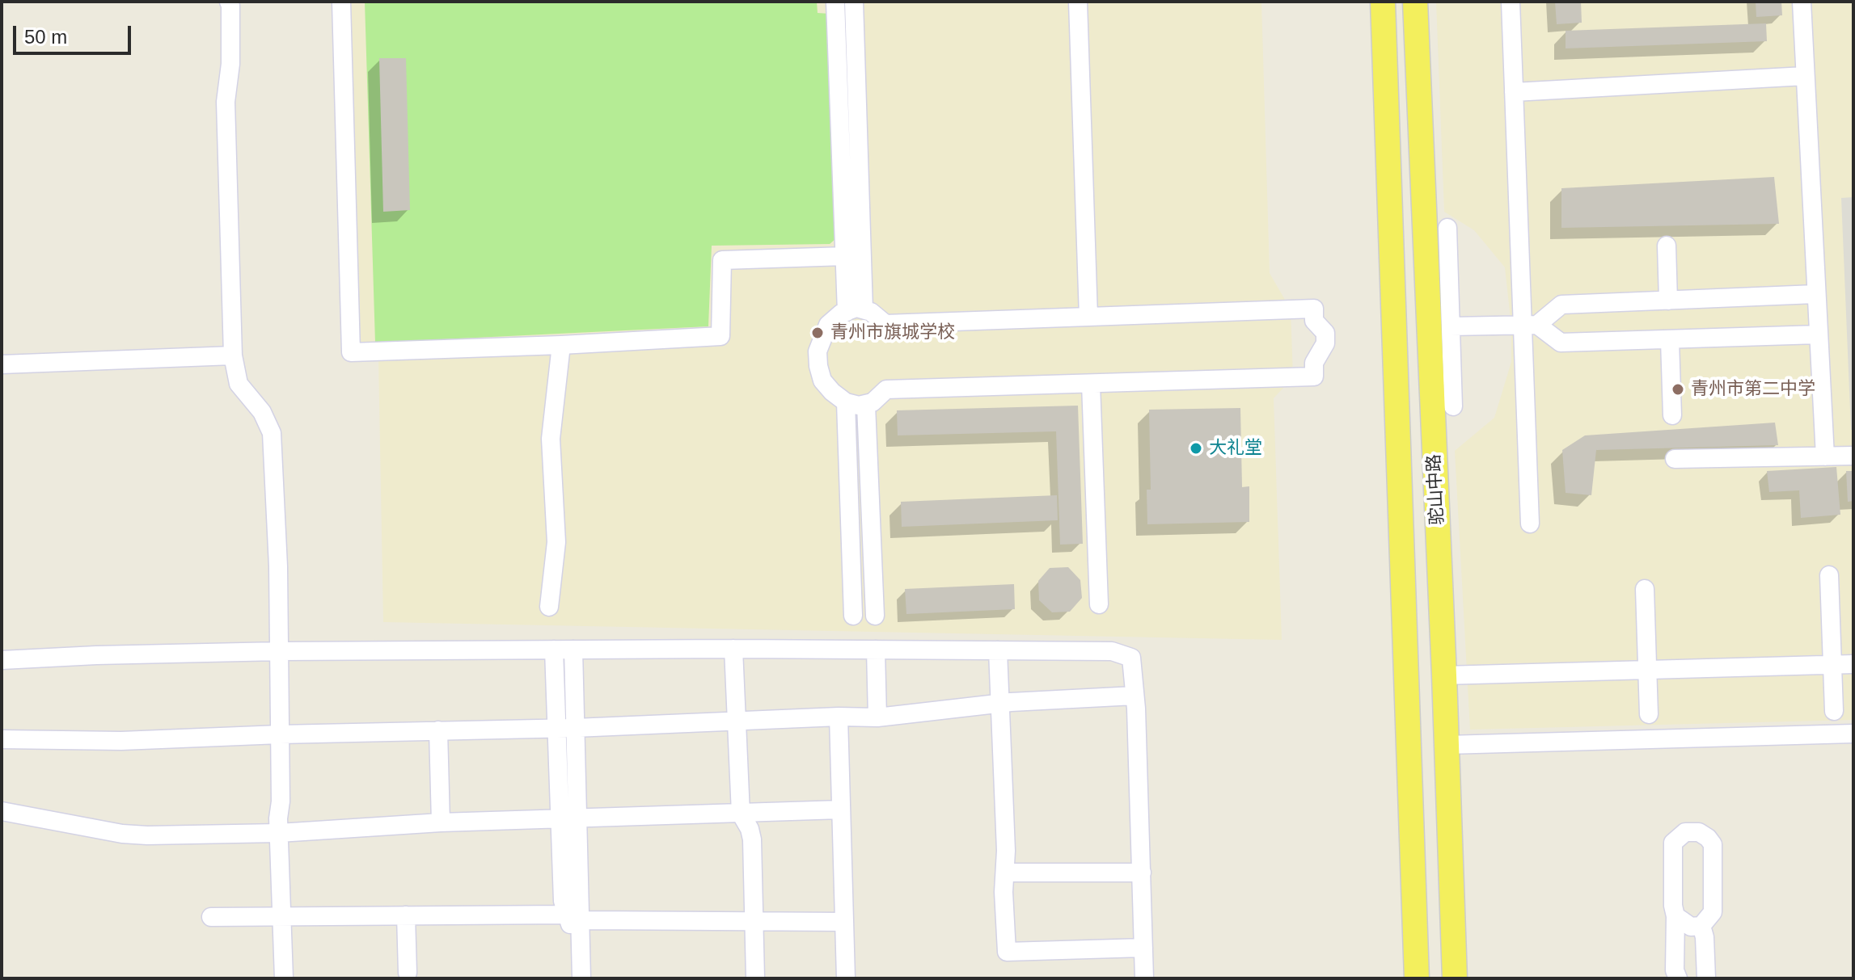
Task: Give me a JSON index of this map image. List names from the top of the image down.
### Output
{
  "streets": {
    "main road": ["驼山中路"]
  },
  "places": ["青州市旗城学校", "青州市第二中学", "大礼堂"],
  "scale_bar": "50 m"
}
